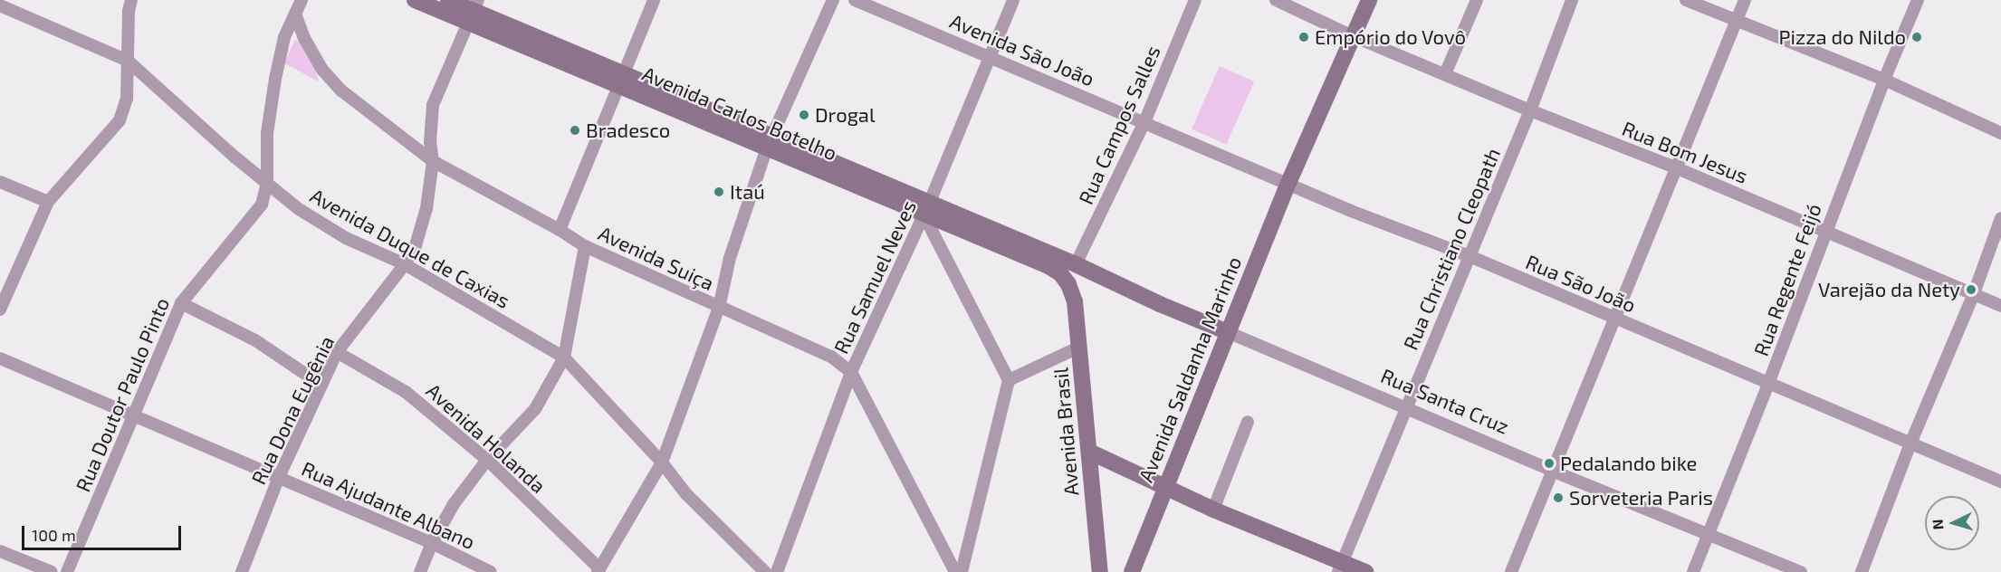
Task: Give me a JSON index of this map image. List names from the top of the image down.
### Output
{
  "streets": {
    "main road": [
      "Avenida Carlos Botelho",
      "Avenida Saldanha Marinho",
      "Rua Santa Cruz",
      "Avenida Brasil"
    ],
    "street": [
      "Avenida São João",
      "Rua Campos Salles",
      "Rua Bom Jesus",
      "Avenida Duque de Caxias",
      "Rua Christiano Cleopath",
      "Avenida Suiça",
      "Rua Samuel Neves",
      "Rua Regente Feijó",
      "Rua São João",
      "Rua Doutor Paulo Pinto",
      "Rua Dona Eugênia",
      "Avenida Holanda",
      "Rua Ajudante Albano"
    ]
  },
  "crossings": [
    ["Avenida São João", "Rua Campos Salles"],
    ["Avenida São João", "Rua Samuel Neves"],
    ["Avenida São João", "Rua São João"],
    ["Avenida Carlos Botelho", "Rua Campos Salles"],
    ["Avenida Carlos Botelho", "Rua Samuel Neves"],
    ["Avenida Carlos Botelho", "Rua Santa Cruz"],
    ["Avenida Carlos Botelho", "Rua Dona Eugênia"],
    ["Rua Campos Salles", "Rua São João"],
    ["Rua Campos Salles", "Rua Santa Cruz"],
    ["Rua Bom Jesus", "Rua Christiano Cleopath"],
    ["Rua Bom Jesus", "Rua Regente Feijó"],
    ["Rua Bom Jesus", "Avenida Saldanha Marinho"],
    ["Avenida Duque de Caxias", "Rua Doutor Paulo Pinto"],
    ["Avenida Duque de Caxias", "Rua Dona Eugênia"],
    ["Rua Christiano Cleopath", "Rua São João"],
    ["Rua Christiano Cleopath", "Rua Santa Cruz"],
    ["Avenida Suiça", "Rua Samuel Neves"],
    ["Avenida Suiça", "Rua Doutor Paulo Pinto"],
    ["Avenida Suiça", "Rua Dona Eugênia"],
    ["Rua Regente Feijó", "Rua São João"],
    ["Rua Regente Feijó", "Rua Santa Cruz"],
    ["Rua São João", "Avenida Saldanha Marinho"],
    ["Avenida Saldanha Marinho", "Rua Santa Cruz"],
    ["Rua Doutor Paulo Pinto", "Rua Ajudante Albano"],
    ["Rua Dona Eugênia", "Avenida Holanda"],
    ["Rua Dona Eugênia", "Rua Ajudante Albano"]
  ],
  "places": [
    "Empório do Vovô",
    "Pizza do Nildo",
    "Drogal",
    "Bradesco",
    "Itaú",
    "Varejão da Nety",
    "Pedalando bike",
    "Sorveteria Paris"
  ],
  "scale_bar": "100 m",
  "north": "left"
}
